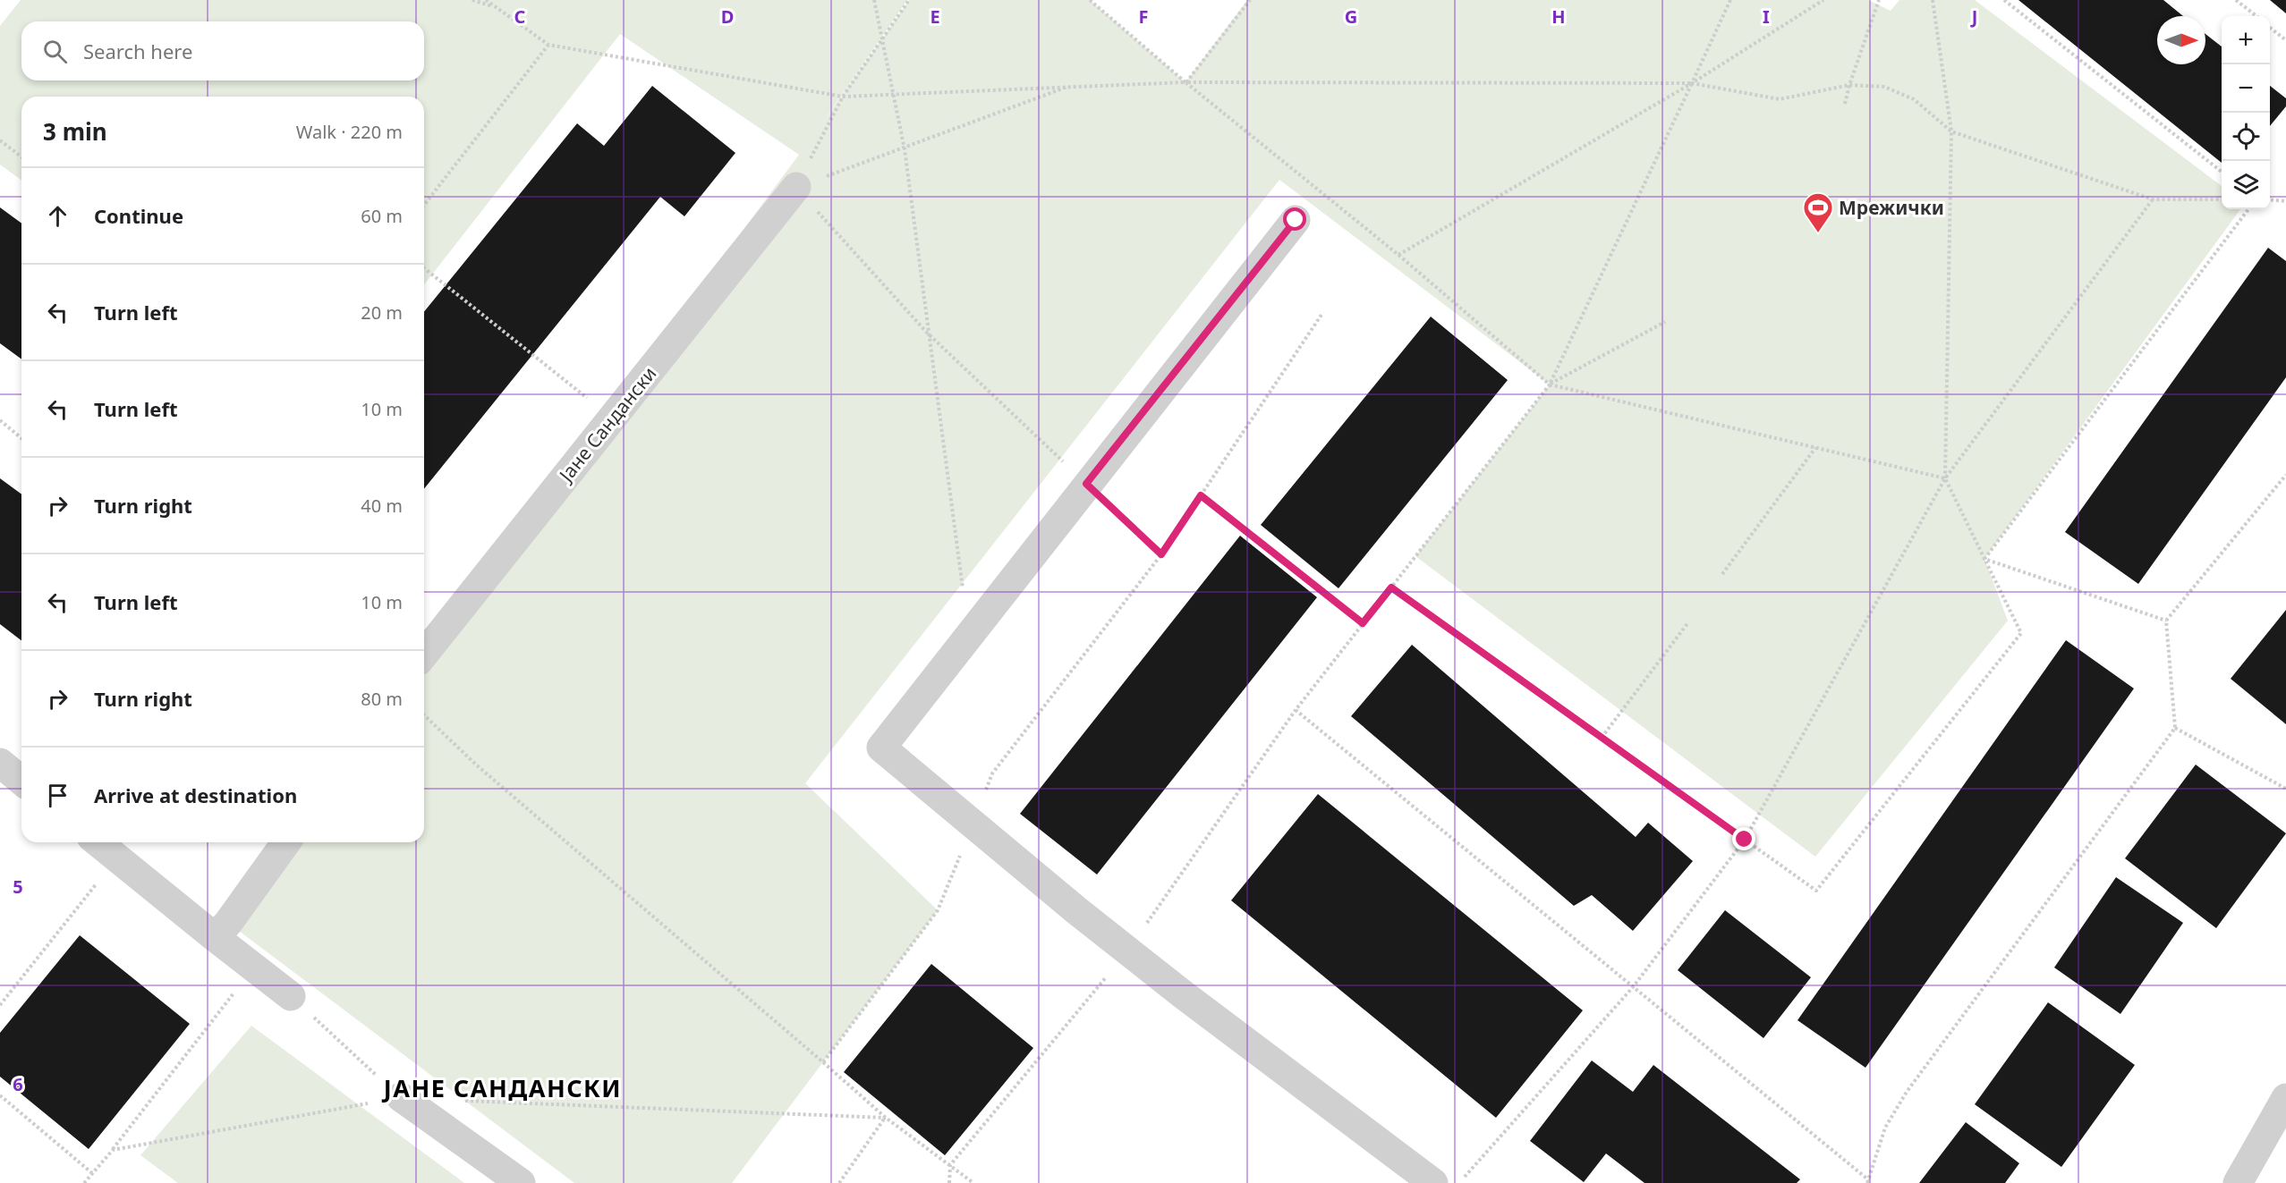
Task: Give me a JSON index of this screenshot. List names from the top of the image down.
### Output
{
  "streets": {
    "street": ["Јане Сандански"]
  },
  "districts": ["ЈАНЕ САНДАНСКИ"],
  "places": {
    "sports": ["Мрежички"]
  },
  "north": "right",
  "page": {
    "map_buttons": ["+", "−"],
    "search": "Search here",
    "heading": ["3 min", "Walk · 220 m"],
    "list": [
      ["Continue", "60 m"],
      ["Turn left", "20 m"],
      ["Turn left", "10 m"],
      ["Turn right", "40 m"],
      ["Turn left", "10 m"],
      ["Turn right", "80 m"],
      "Arrive at destination"
    ]
  },
  "grid": {
    "columns": [
      "C",
      "D",
      "E",
      "F",
      "G",
      "H",
      "I",
      "J"
    ],
    "rows": ["5", "6"]
  }
}
